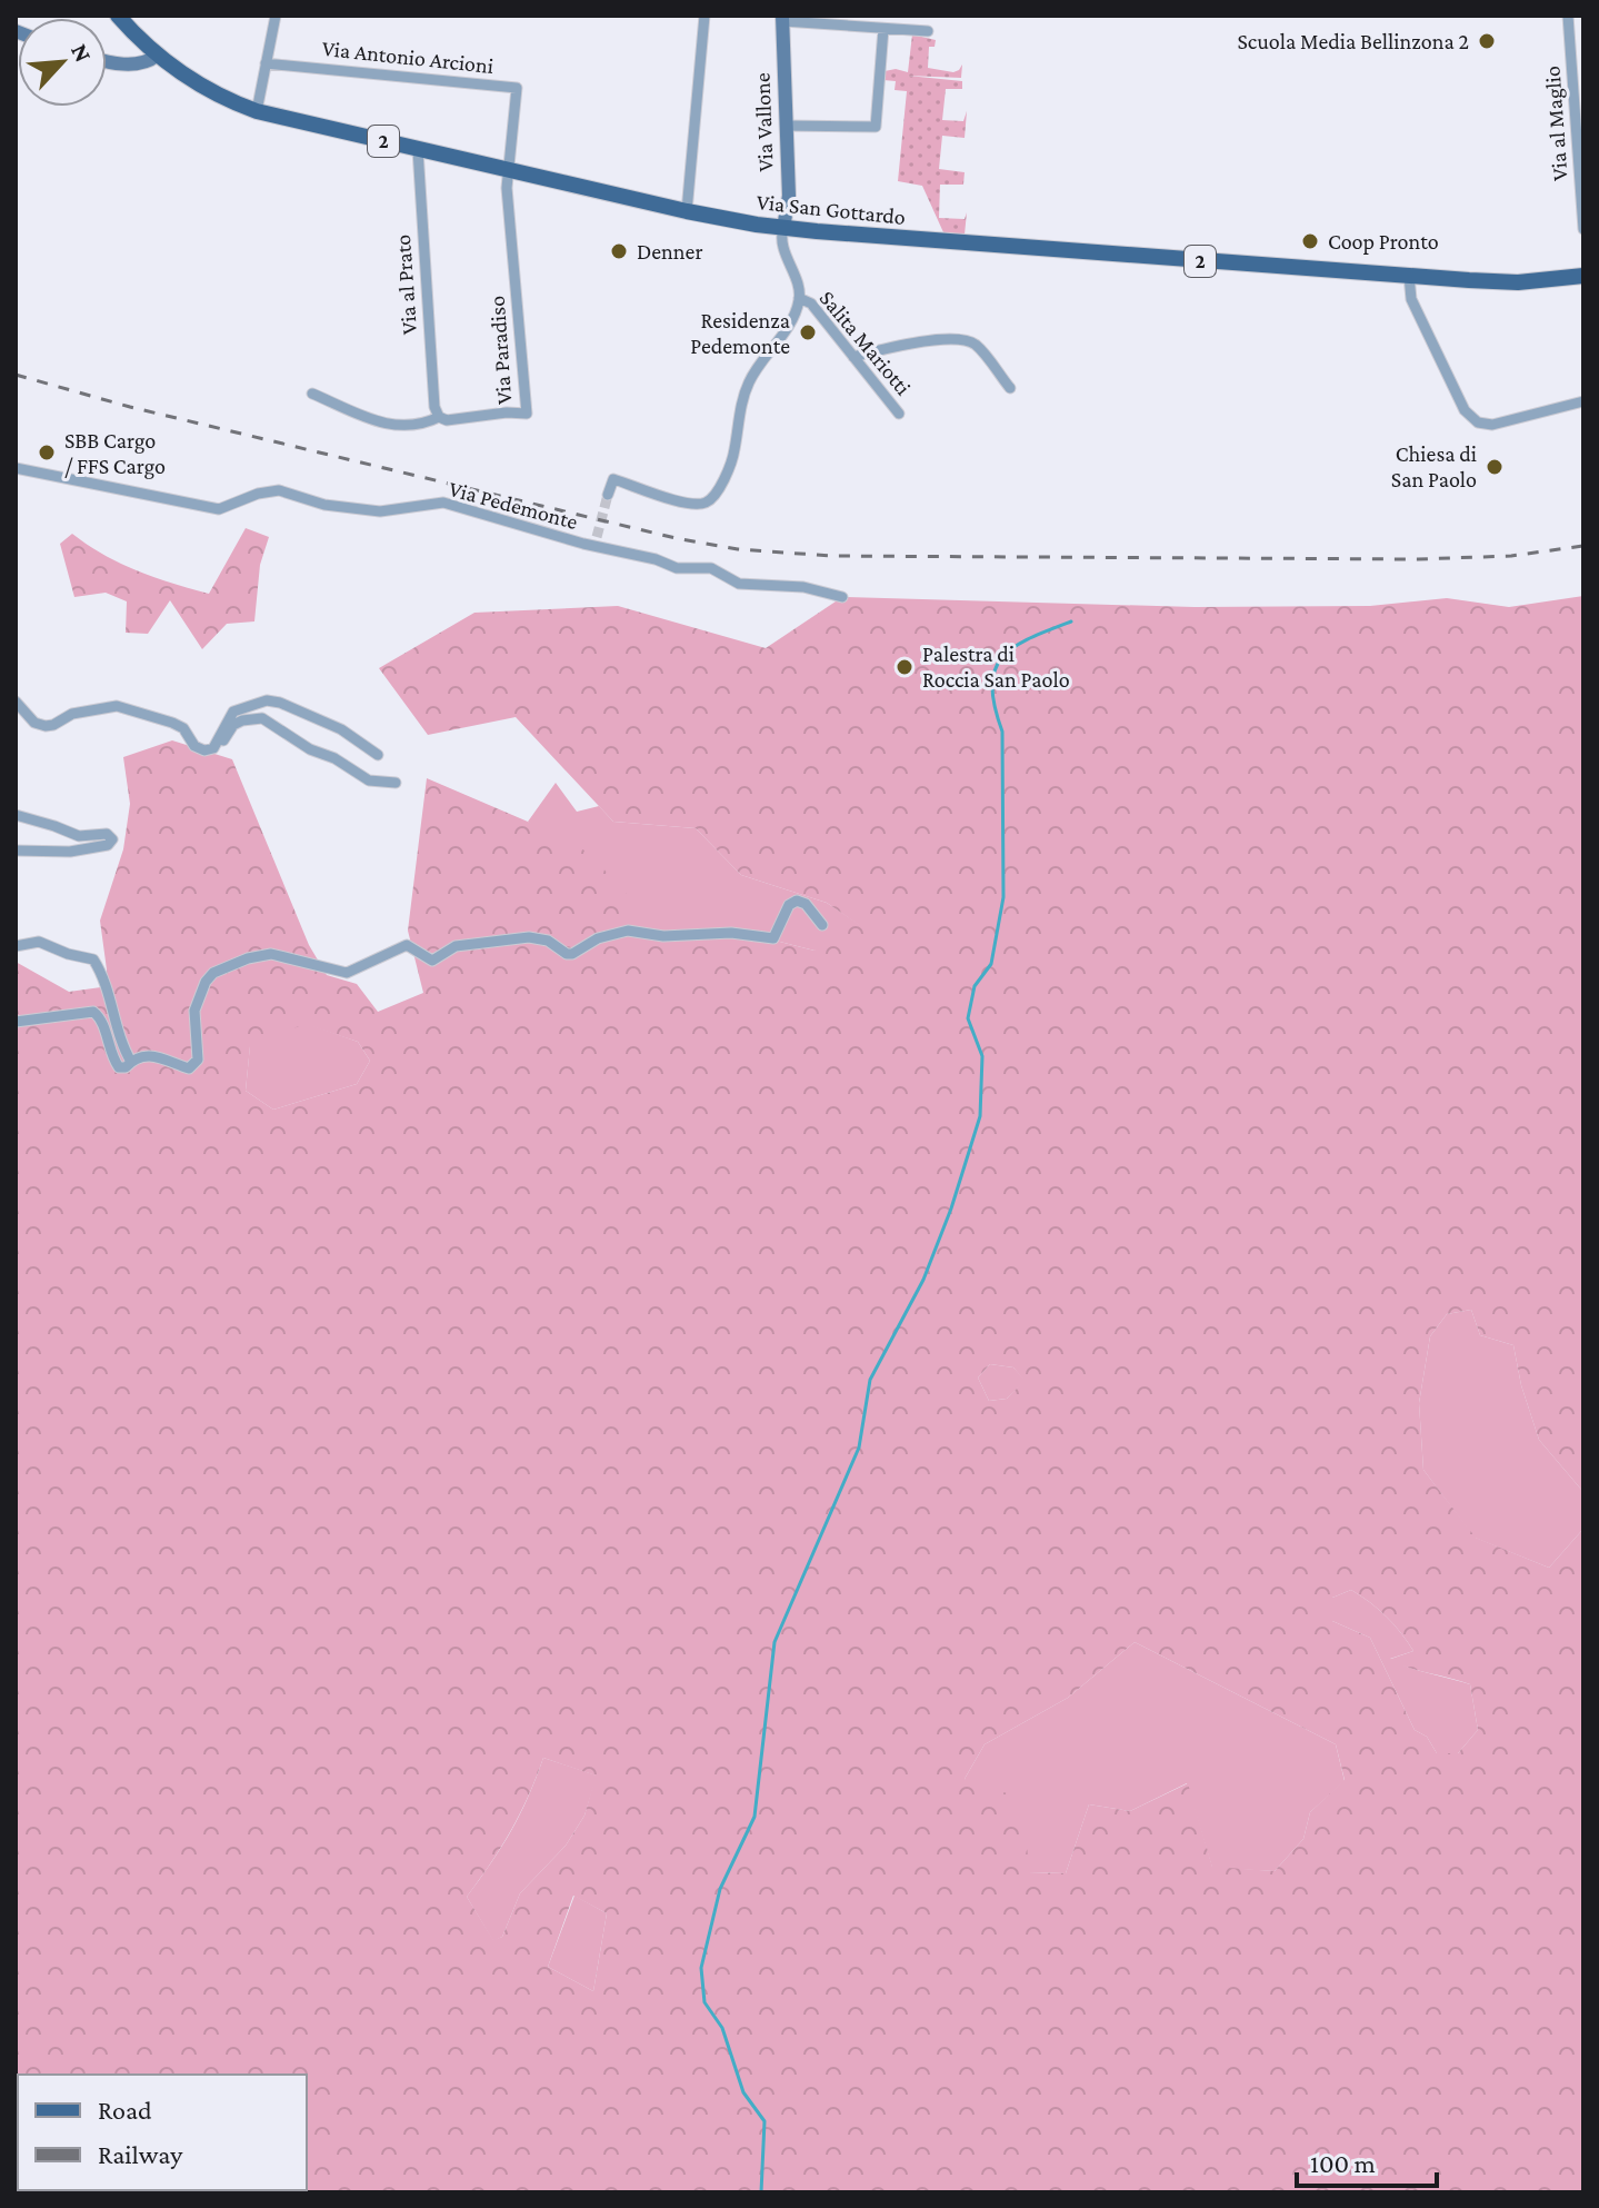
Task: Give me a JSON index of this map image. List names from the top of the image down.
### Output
{
  "streets": {
    "main road": ["2", "Via San Gottardo"],
    "street": [
      "Via Antonio Arcioni",
      "Via Vallone",
      "Via al Maglio",
      "Via al Prato",
      "Salita Mariotti",
      "Via Paradiso",
      "Via Pedemonte"
    ]
  },
  "crossings": [
    ["Via Antonio Arcioni", "Via San Gottardo"],
    ["Via Antonio Arcioni", "Via Paradiso"],
    ["Via Vallone", "Via San Gottardo"],
    ["Via San Gottardo", "Via al Prato"],
    ["Via San Gottardo", "Via Paradiso"],
    ["Via al Prato", "Via Paradiso"]
  ],
  "places": [
    "Scuola Media Bellinzona 2",
    "Coop Pronto",
    "Denner",
    "Residenza Pedemonte",
    "SBB Cargo / FFS Cargo",
    "Chiesa di San Paolo",
    "Palestra di Roccia San Paolo"
  ],
  "legend": ["Road", "Railway"],
  "scale_bar": "100 m",
  "north": "top right"
}
